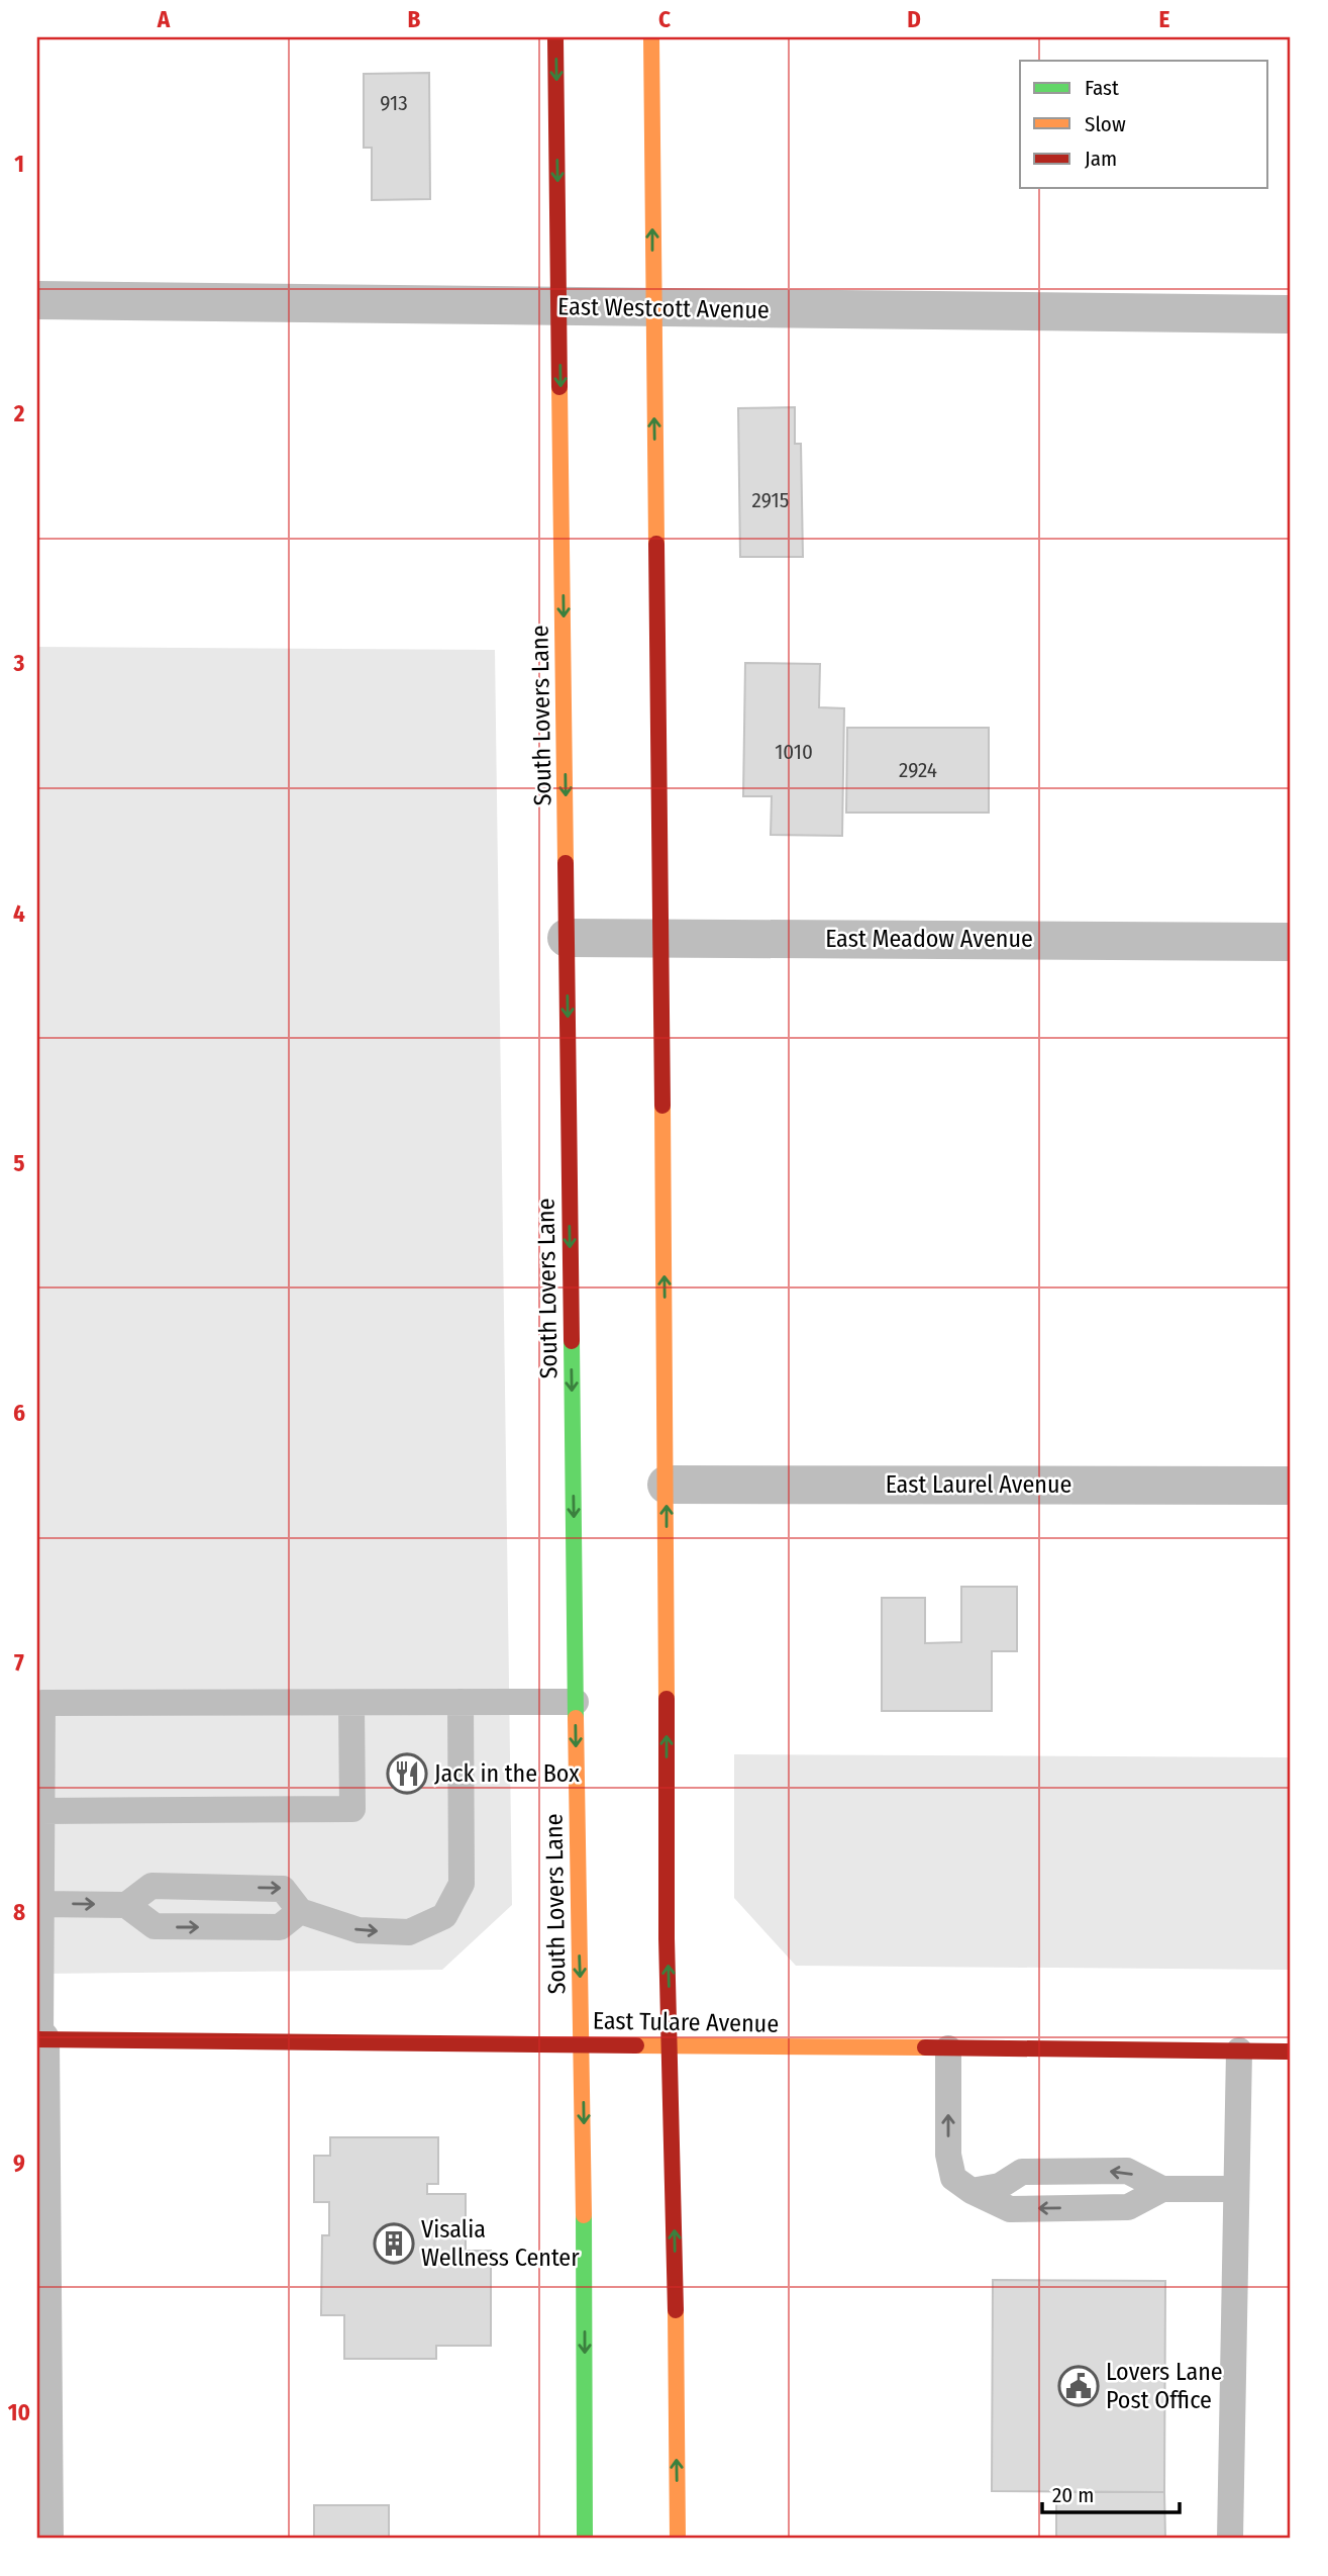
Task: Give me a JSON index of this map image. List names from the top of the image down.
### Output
{
  "streets": {
    "main road": ["South Lovers Lane", "East Tulare Avenue"],
    "street": ["East Westcott Avenue", "East Meadow Avenue", "East Laurel Avenue"]
  },
  "crossings": [
    ["East Westcott Avenue", "South Lovers Lane"],
    ["South Lovers Lane", "East Meadow Avenue"],
    ["South Lovers Lane", "East Tulare Avenue"]
  ],
  "places": {
    "restaurant": ["Jack in the Box"],
    "building": ["Visalia Wellness Center"],
    "public building": ["Lovers Lane Post Office"]
  },
  "house_numbers": [
    "913",
    "2915",
    "1010",
    "2924"
  ],
  "legend": ["Fast", "Slow", "Jam"],
  "scale_bar": "20 m",
  "grid": {
    "columns": [
      "A",
      "B",
      "C",
      "D",
      "E"
    ],
    "rows": [
      "1",
      "2",
      "3",
      "4",
      "5",
      "6",
      "7",
      "8",
      "9",
      "10"
    ]
  }
}
